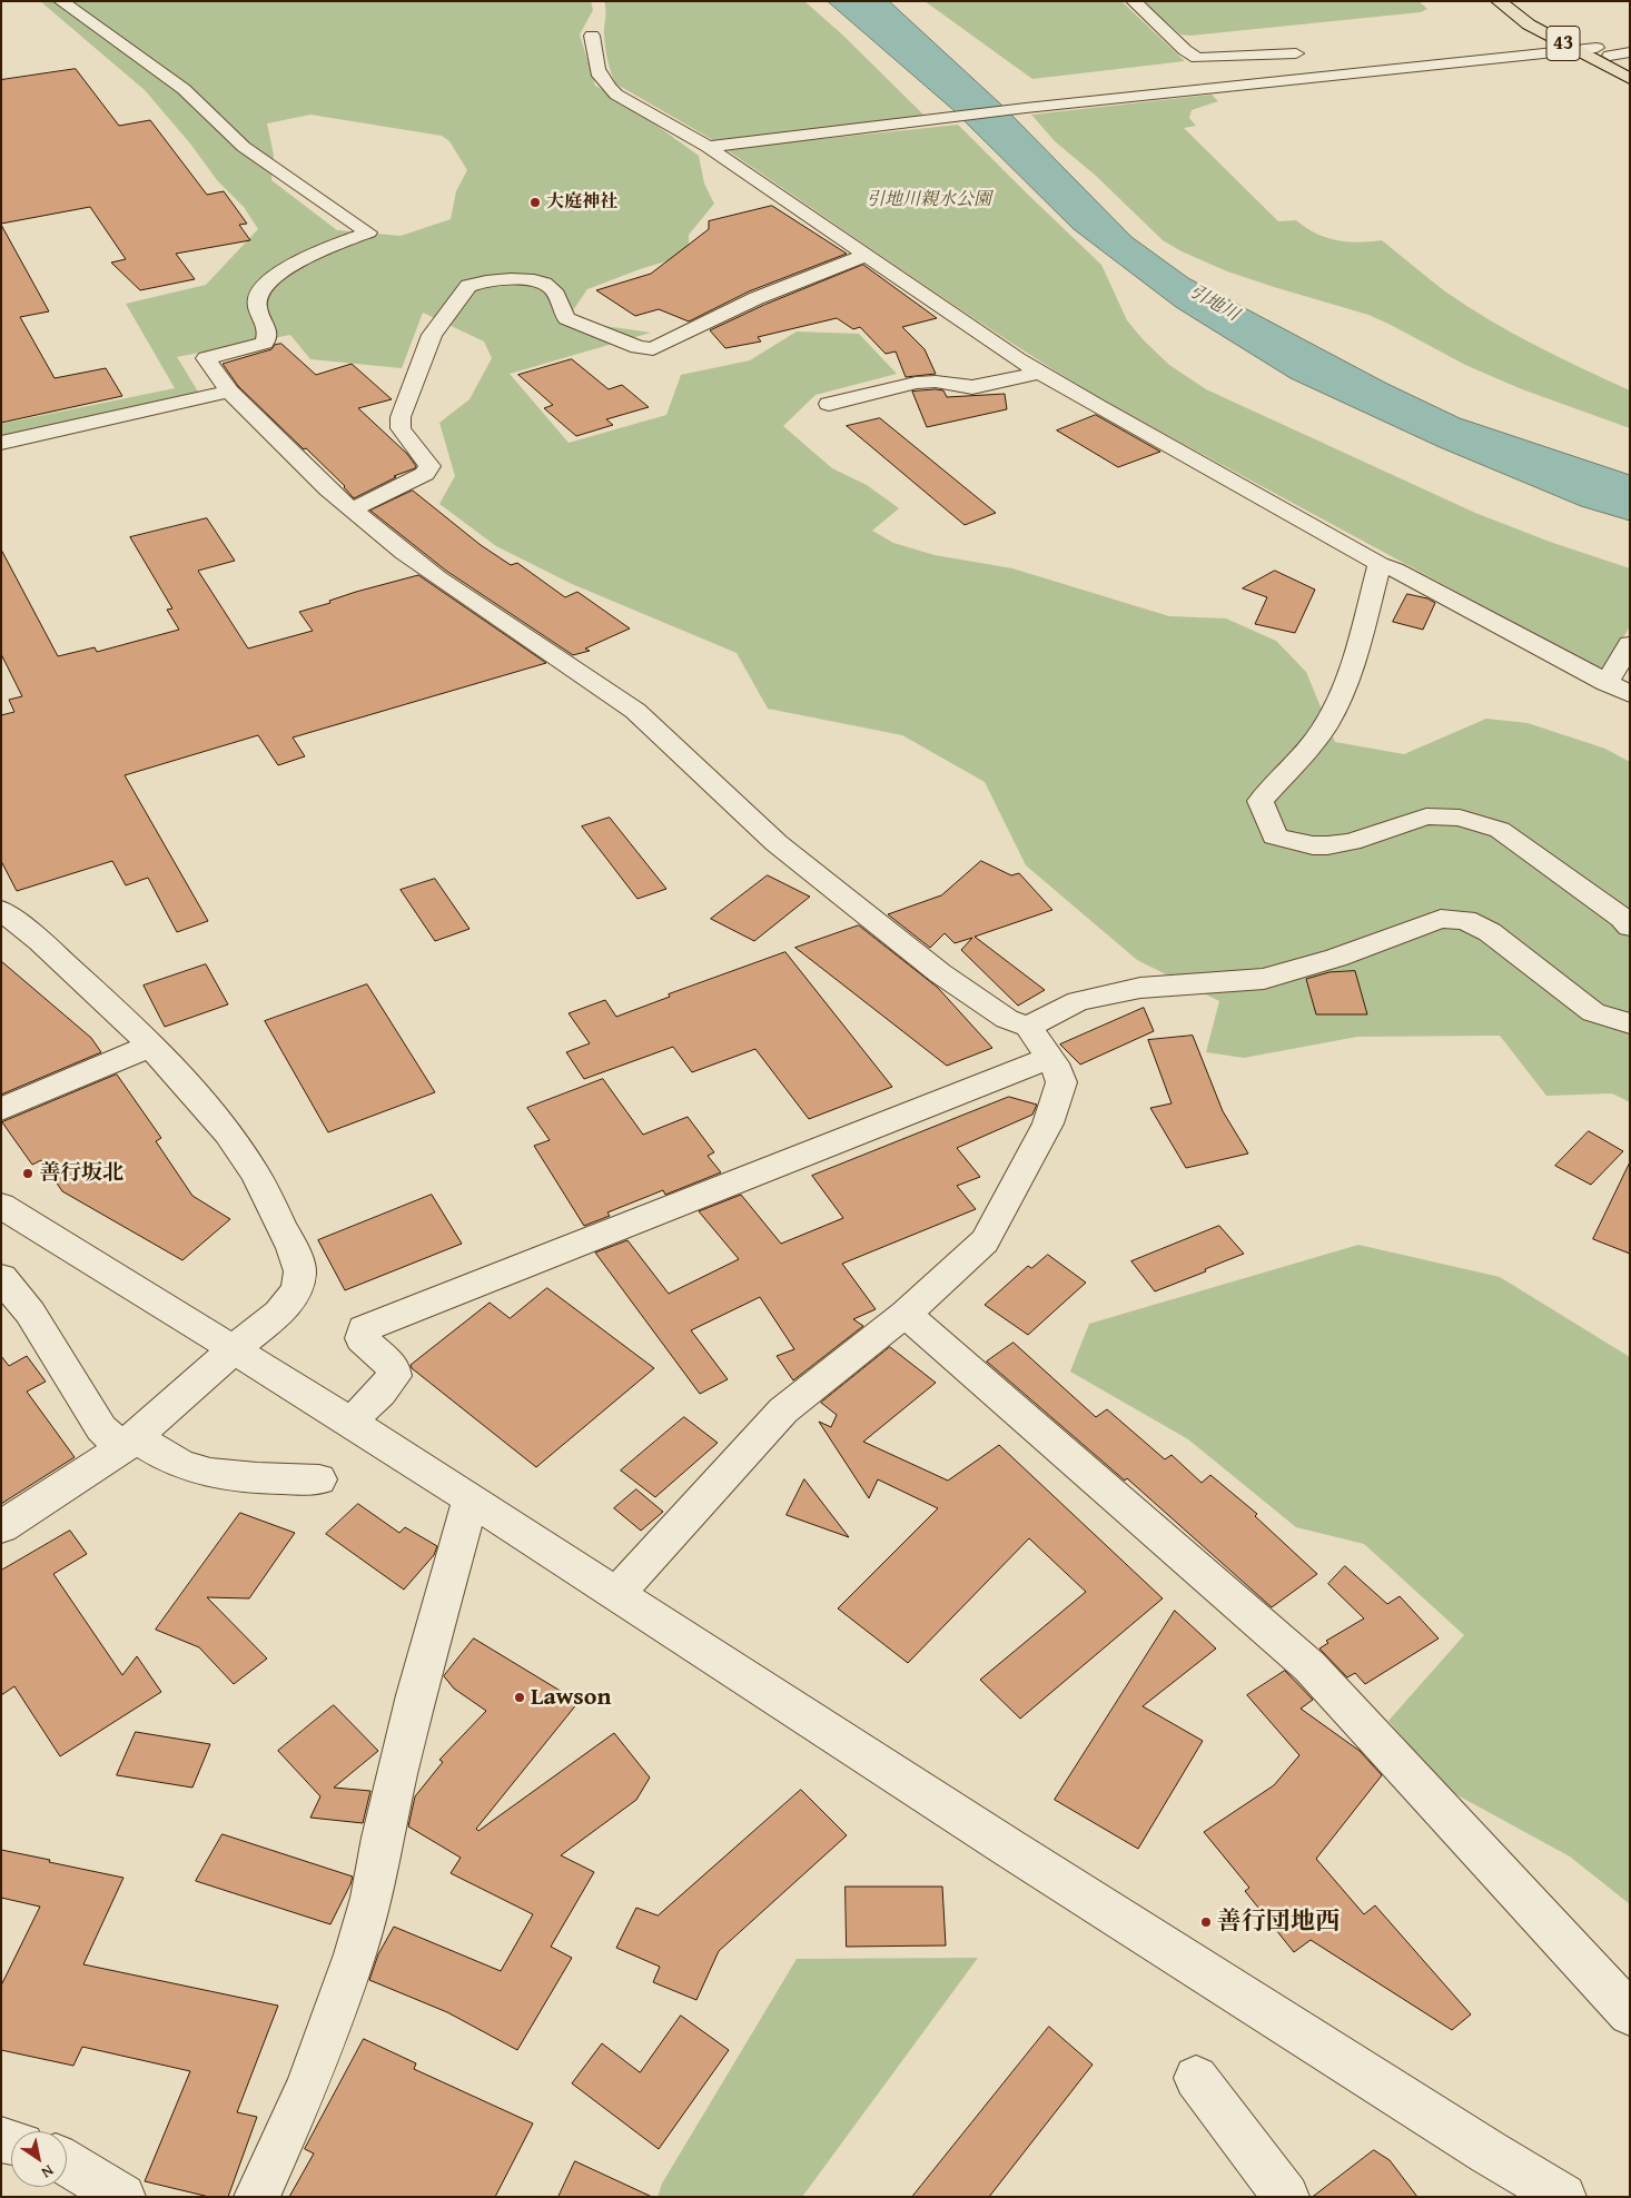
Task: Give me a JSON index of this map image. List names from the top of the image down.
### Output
{
  "streets": {
    "main road": ["43"]
  },
  "water": ["引地川"],
  "parks": ["引地川親水公園"],
  "places": [
    "大庭神社",
    "善行坂北",
    "Lawson",
    "善行団地西"
  ],
  "north": "bottom right"
}
